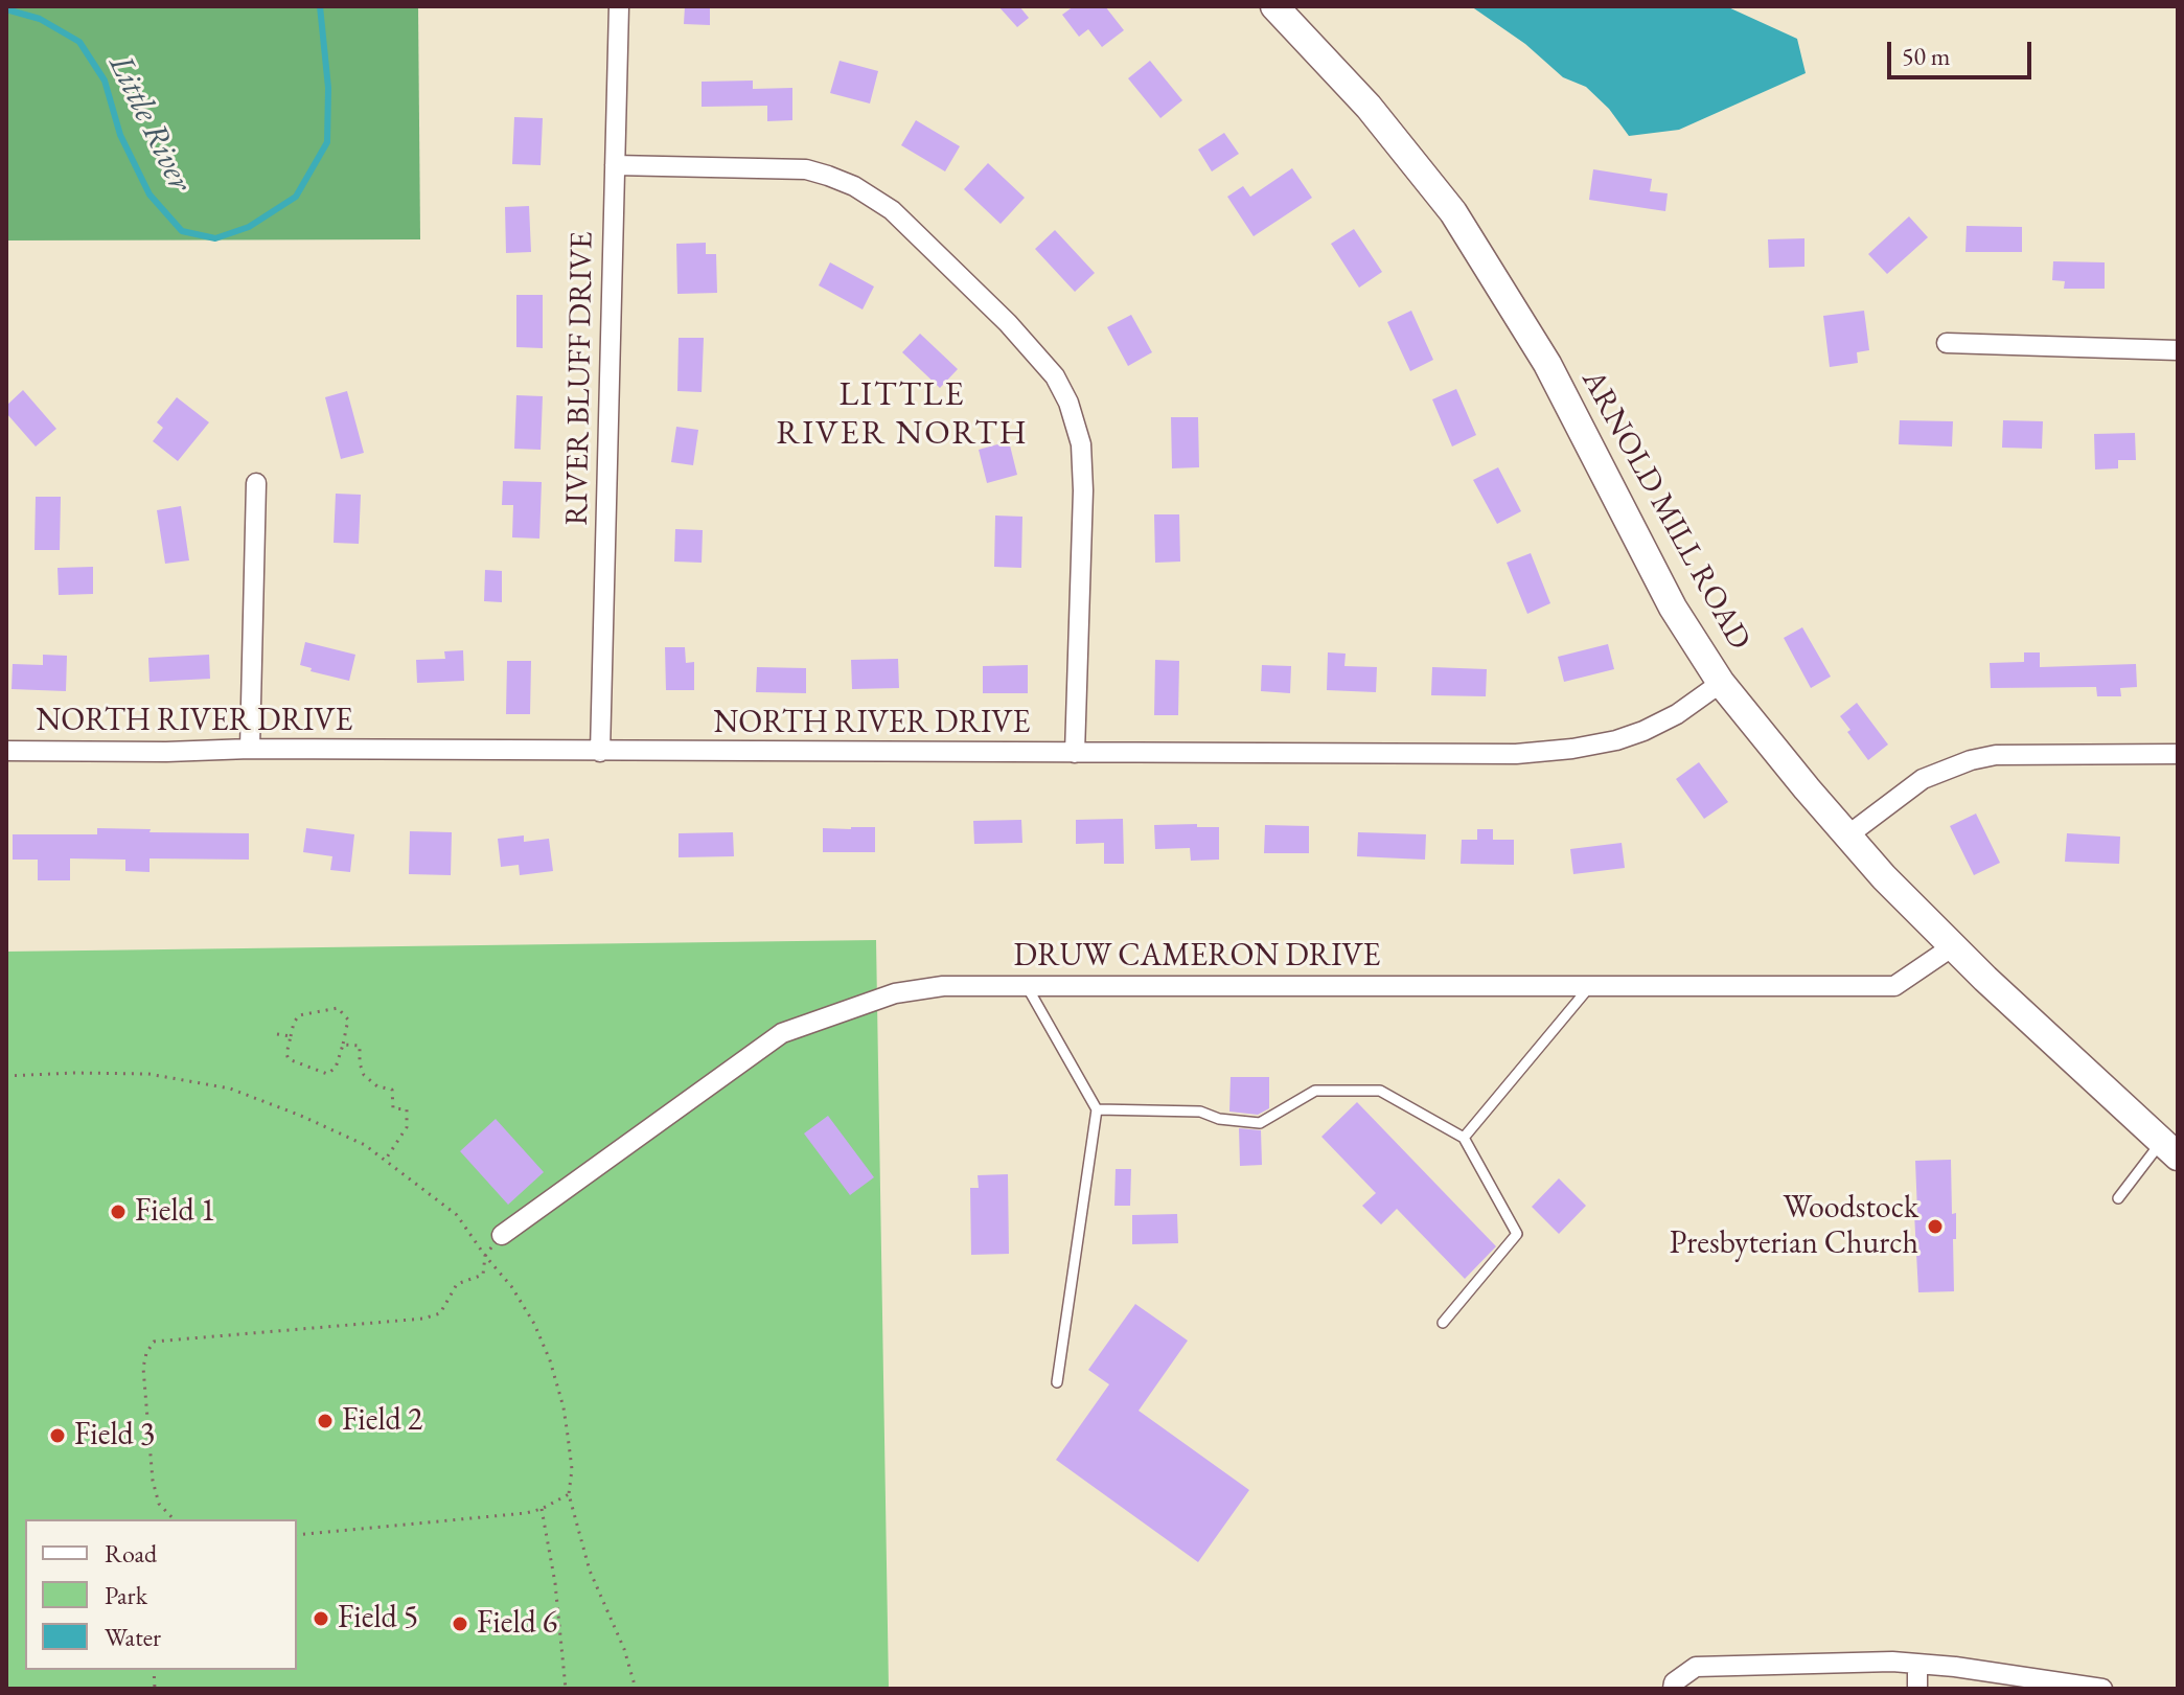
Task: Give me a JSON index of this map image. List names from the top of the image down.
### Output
{
  "streets": {
    "main road": ["ARNOLD MILL ROAD"],
    "street": ["RIVER BLUFF DRIVE", "NORTH RIVER DRIVE", "DRUW CAMERON DRIVE"]
  },
  "crossings": [
    ["RIVER BLUFF DRIVE", "NORTH RIVER DRIVE"],
    ["ARNOLD MILL ROAD", "NORTH RIVER DRIVE"],
    ["ARNOLD MILL ROAD", "DRUW CAMERON DRIVE"]
  ],
  "districts": ["LITTLE RIVER NORTH"],
  "water": ["Little River"],
  "places": [
    "Field 1",
    "Woodstock Presbyterian Church",
    "Field 2",
    "Field 3",
    "Field 5",
    "Field 6"
  ],
  "legend": ["Road", "Park", "Water"],
  "scale_bar": "50 m"
}
